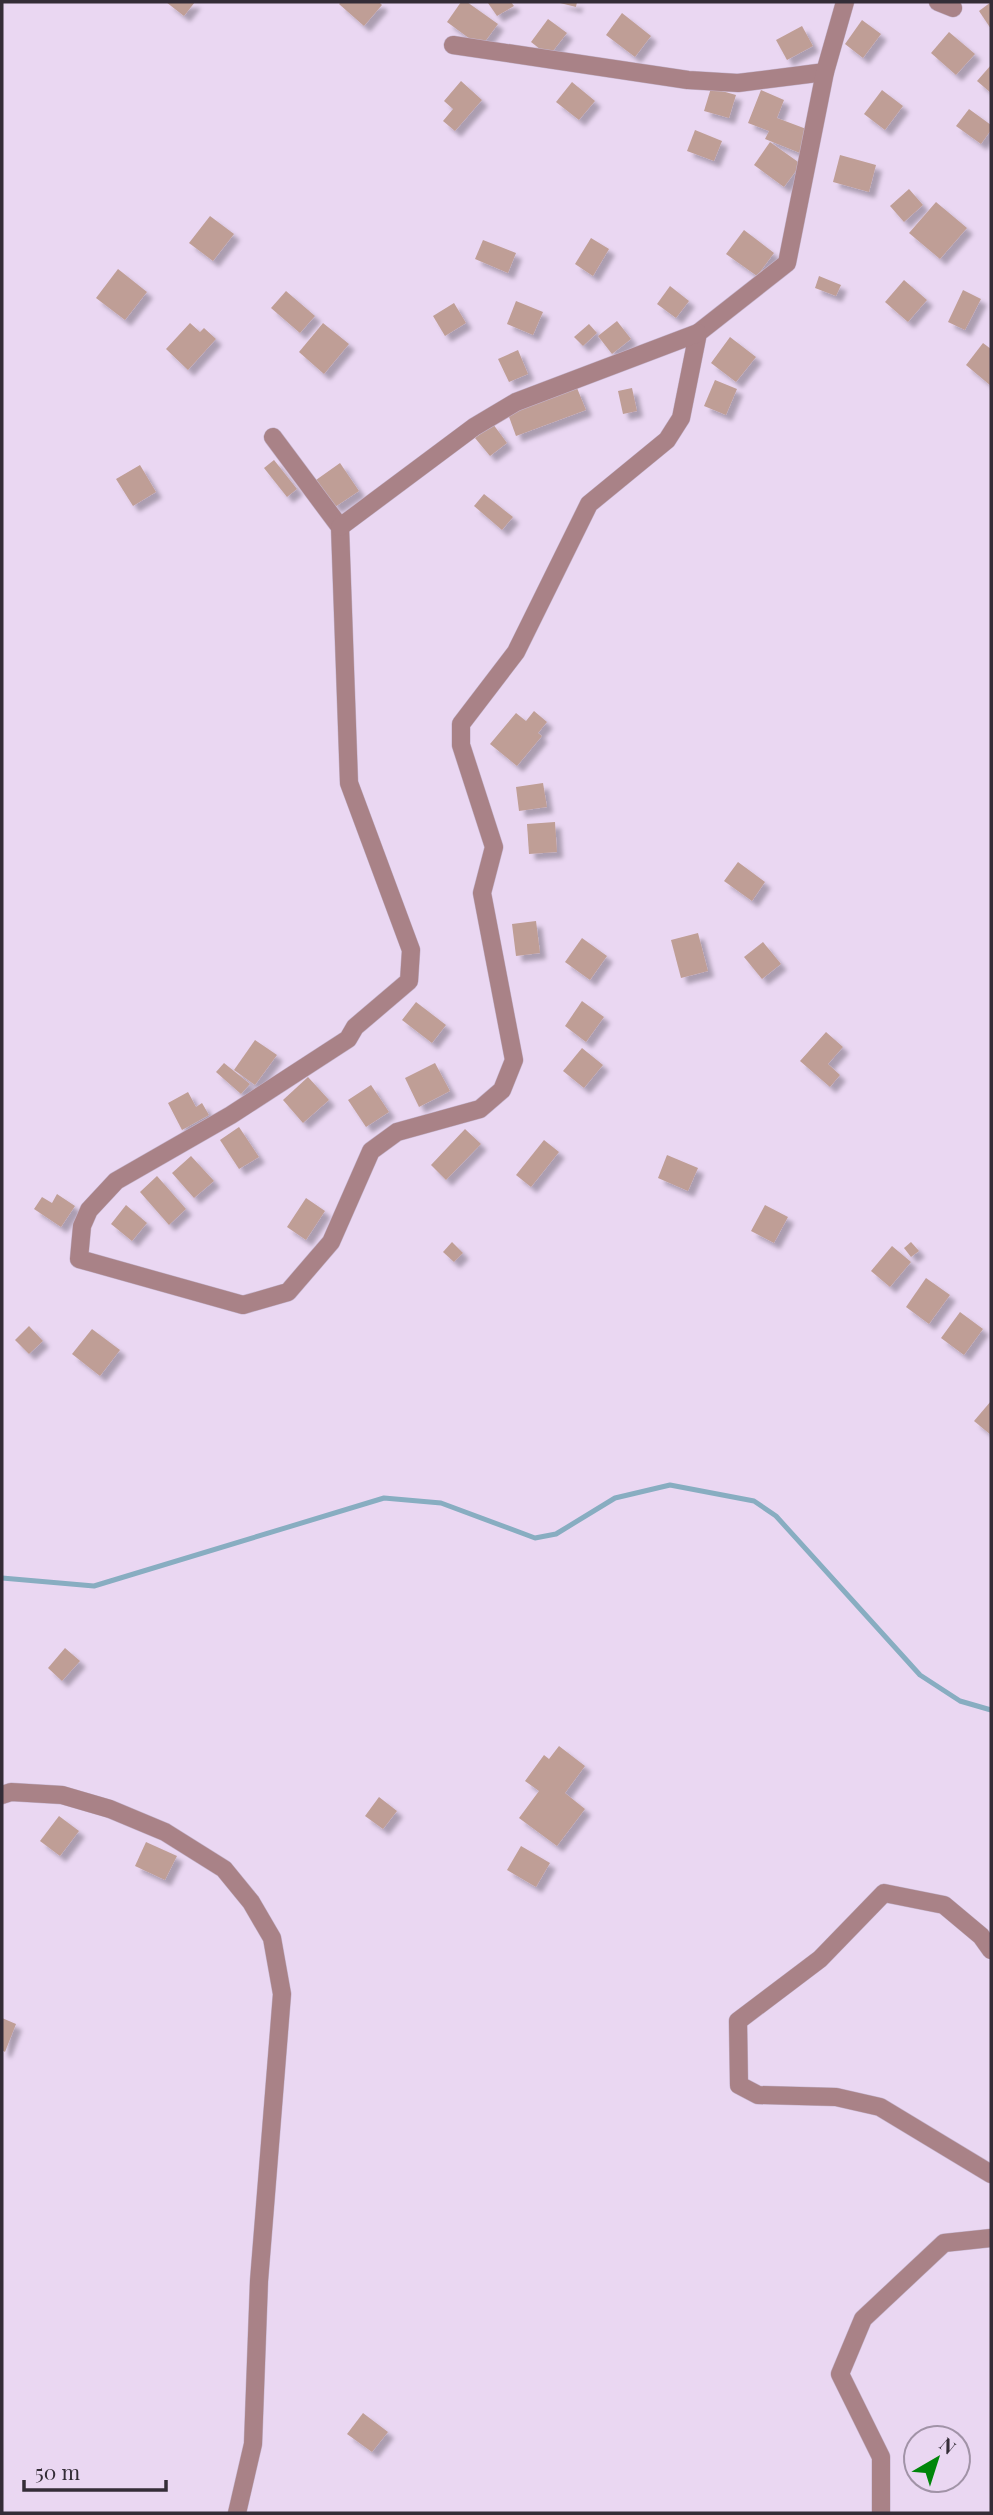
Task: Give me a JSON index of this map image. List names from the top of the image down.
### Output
{
  "scale_bar": "50 m",
  "north": "top right"
}
